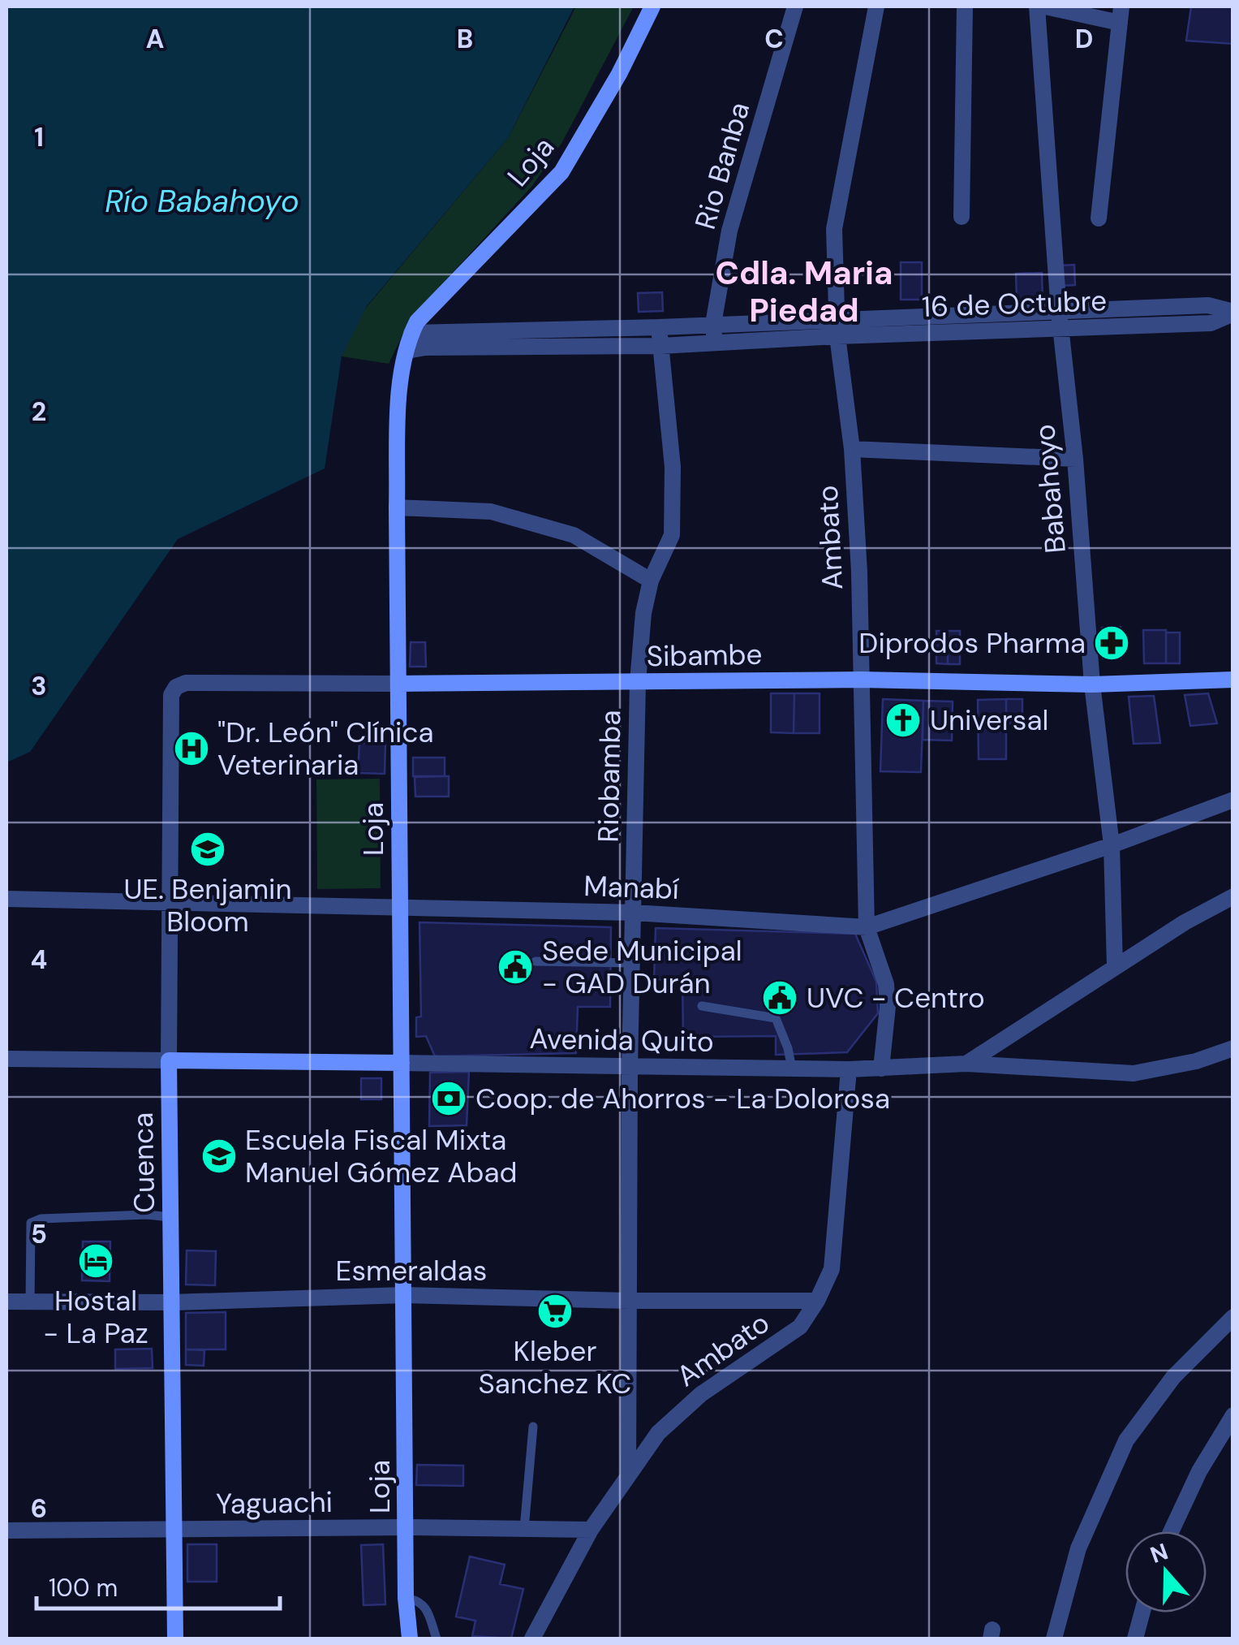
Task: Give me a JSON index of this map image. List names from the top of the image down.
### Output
{
  "streets": {
    "street": [
      "Loja",
      "Rio Banba",
      "16 de Octubre",
      "Babahoyo",
      "Ambato",
      "Sibambe",
      "Riobamba",
      "Manabí",
      "Avenida Quito",
      "Cuenca",
      "Esmeraldas",
      "Yaguachi"
    ]
  },
  "crossings": [
    ["Loja", "16 de Octubre"],
    ["Loja", "Sibambe"],
    ["Loja", "Manabí"],
    ["Loja", "Avenida Quito"],
    ["Loja", "Esmeraldas"],
    ["Loja", "Yaguachi"],
    ["Rio Banba", "16 de Octubre"],
    ["16 de Octubre", "Babahoyo"],
    ["16 de Octubre", "Ambato"],
    ["16 de Octubre", "Riobamba"],
    ["Babahoyo", "Sibambe"],
    ["Babahoyo", "Manabí"],
    ["Ambato", "Sibambe"],
    ["Ambato", "Riobamba"],
    ["Ambato", "Manabí"],
    ["Ambato", "Avenida Quito"],
    ["Ambato", "Esmeraldas"],
    ["Ambato", "Yaguachi"],
    ["Sibambe", "Riobamba"],
    ["Sibambe", "Cuenca"],
    ["Riobamba", "Manabí"],
    ["Riobamba", "Avenida Quito"],
    ["Riobamba", "Esmeraldas"],
    ["Manabí", "Cuenca"],
    ["Avenida Quito", "Cuenca"],
    ["Cuenca", "Esmeraldas"],
    ["Cuenca", "Yaguachi"]
  ],
  "districts": ["Cdla. Maria Piedad"],
  "water": ["Río Babahoyo"],
  "places": {
    "pharmacy": ["Diprodos Pharma"],
    "church": ["Universal"],
    "hospital": ["\"Dr. León\" Clínica Veterinaria"],
    "school or university": ["UE. Benjamin Bloom", "Escuela Fiscal Mixta Manuel Gómez Abad"],
    "public building": ["Sede Municipal - GAD Durán", "UVC - Centro"],
    "bank": ["Coop. de Ahorros - La Dolorosa"],
    "hotel": ["Hostal - La Paz"],
    "supermarket": ["Kleber Sanchez KC"]
  },
  "scale_bar": "100 m",
  "north": "top",
  "grid": {
    "columns": [
      "A",
      "B",
      "C",
      "D"
    ],
    "rows": [
      "1",
      "2",
      "3",
      "4",
      "5",
      "6"
    ]
  }
}
